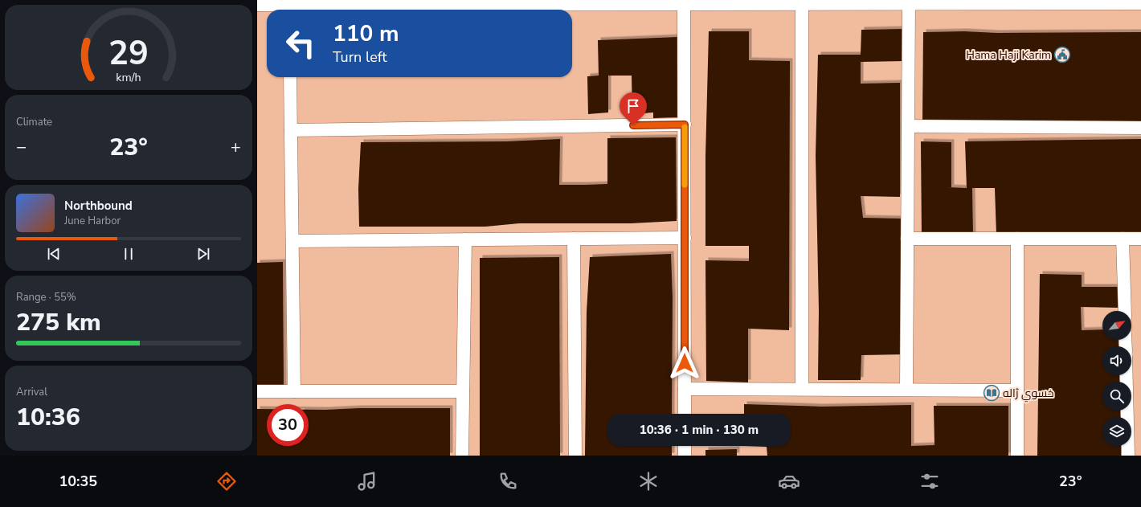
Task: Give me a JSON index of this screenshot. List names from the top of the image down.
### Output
{
  "places": {
    "public building": ["Hama Haji Karim"],
    "library": ["خسوي ژاله"]
  },
  "north": "top right",
  "page": {
    "turn": ["110 m", "Turn left"],
    "tile": [
      "Climate",
      ["Range · 55%", "275 km"],
      ["Arrival", "10:36"]
    ],
    "heat": ["−", "23°", "+"],
    "song": ["Northbound", "June Harbor"],
    "limit": "30",
    "trip": "10:36 · 1 min · 130 m",
    "tabs": ["10:35", "23°"],
    "gauge": ["29", "km/h"]
  }
}
